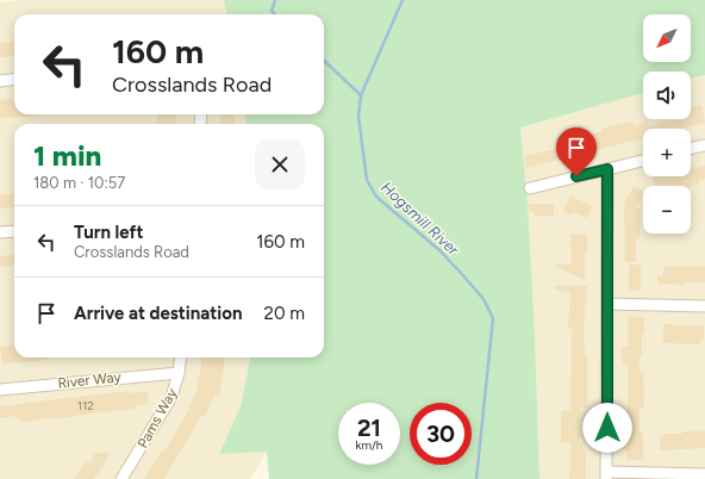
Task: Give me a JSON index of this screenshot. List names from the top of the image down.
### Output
{
  "streets": {
    "street": ["River Way", "Pams Way"]
  },
  "crossings": [
    ["River Way", "Pams Way"]
  ],
  "water": ["Hogsmill River"],
  "house_numbers": ["112"],
  "north": "bottom left",
  "page": {
    "map_buttons": ["+", "−"],
    "turn": ["160 m", "Crosslands Road"],
    "heading": ["1 min", "180 m · 10:57"],
    "list": [
      {
        "name": "Turn left",
        "note": "Crosslands Road",
        "value": "160 m"
      },
      {
        "name": "Arrive at destination",
        "value": "20 m"
      }
    ],
    "speed": "21 km/h",
    "limit": "30"
  }
}
